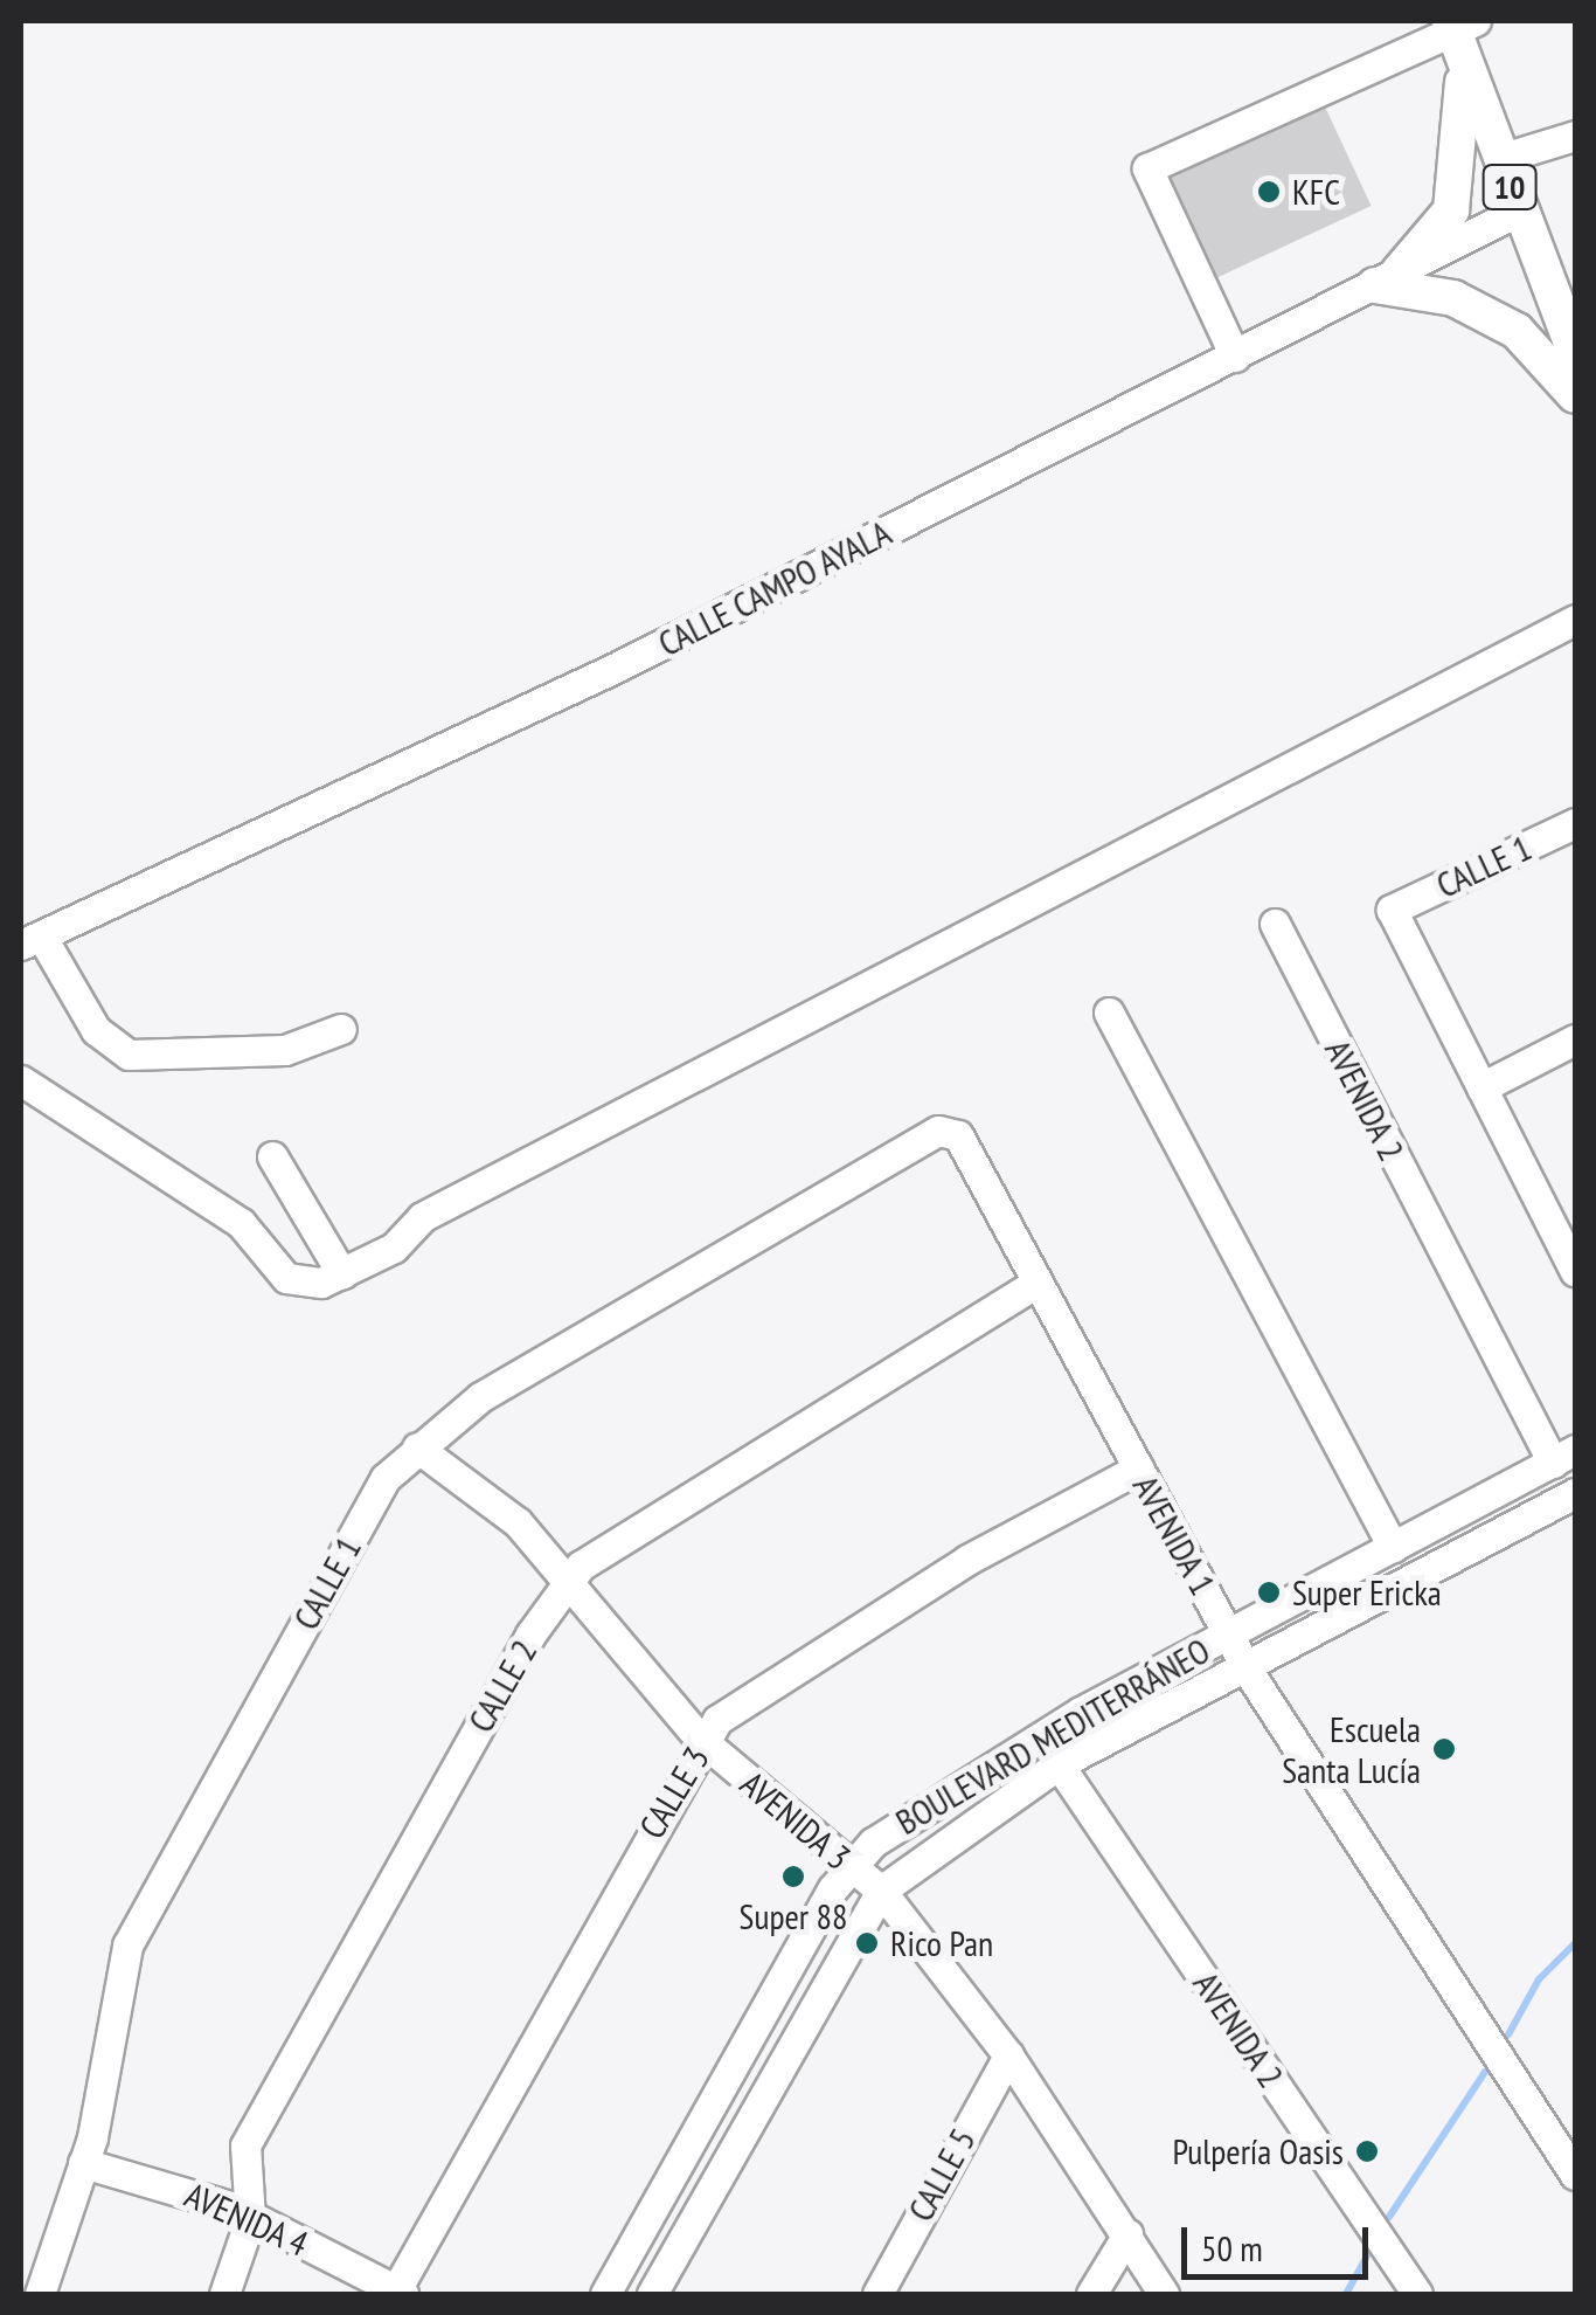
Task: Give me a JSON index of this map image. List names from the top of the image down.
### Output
{
  "streets": {
    "main road": ["10"],
    "street": [
      "CALLE CAMPO AYALA",
      "CALLE 1",
      "AVENIDA 2",
      "AVENIDA 1",
      "CALLE 2",
      "BOULEVARD MEDITERRÁNEO",
      "CALLE 3",
      "AVENIDA 3",
      "CALLE 5",
      "AVENIDA 4"
    ]
  },
  "crossings": [
    ["10", "CALLE CAMPO AYALA"],
    ["CALLE 1", "AVENIDA 1"],
    ["CALLE 1", "AVENIDA 3"],
    ["CALLE 1", "AVENIDA 4"],
    ["AVENIDA 2", "BOULEVARD MEDITERRÁNEO"],
    ["AVENIDA 1", "CALLE 2"],
    ["AVENIDA 1", "BOULEVARD MEDITERRÁNEO"],
    ["AVENIDA 1", "CALLE 3"],
    ["CALLE 2", "AVENIDA 3"],
    ["CALLE 2", "AVENIDA 4"],
    ["BOULEVARD MEDITERRÁNEO", "AVENIDA 3"],
    ["CALLE 3", "AVENIDA 3"],
    ["CALLE 3", "AVENIDA 4"],
    ["AVENIDA 3", "CALLE 5"]
  ],
  "places": [
    "KFC",
    "Super Ericka",
    "Escuela Santa Lucía",
    "Super 88",
    "Rico Pan",
    "Pulpería Oasis"
  ],
  "scale_bar": "50 m"
}
